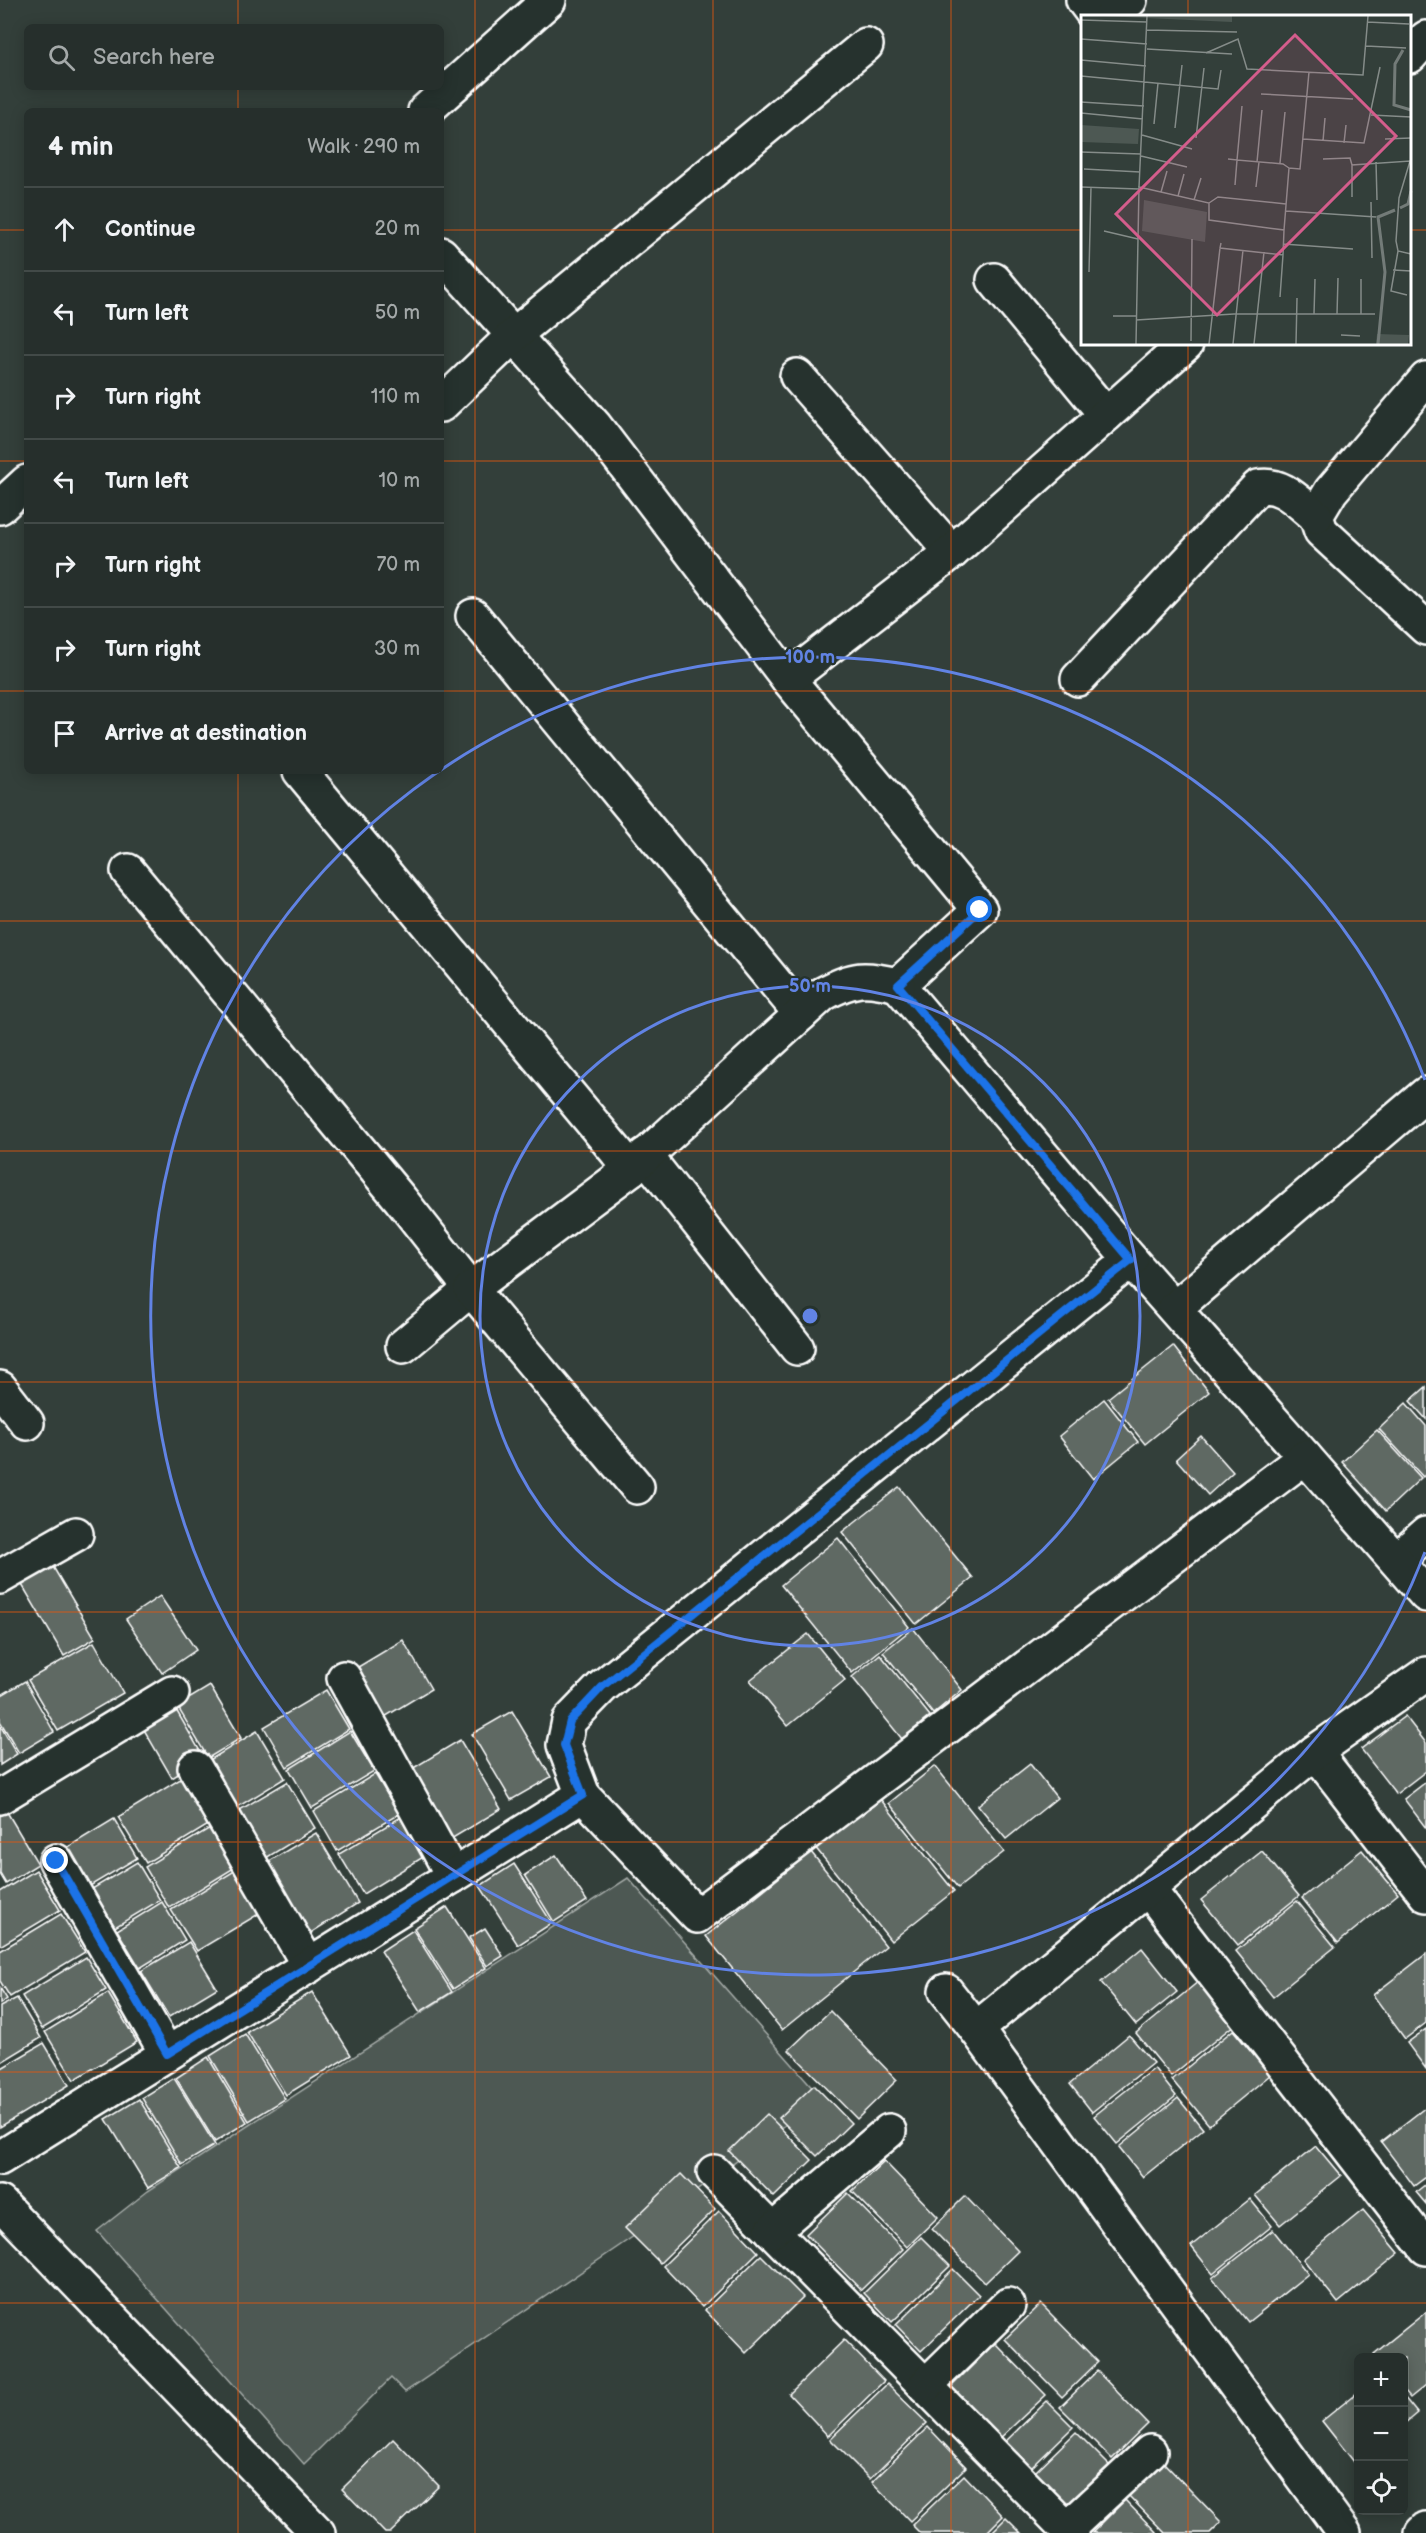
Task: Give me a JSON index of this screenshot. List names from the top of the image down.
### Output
{
  "page": {
    "search": "Search here",
    "heading": ["4 min", "Walk · 290 m"],
    "list": [
      ["Continue", "20 m"],
      ["Turn left", "50 m"],
      ["Turn right", "110 m"],
      ["Turn left", "10 m"],
      ["Turn right", "70 m"],
      ["Turn right", "30 m"],
      "Arrive at destination"
    ],
    "map_buttons": ["+", "−"]
  },
  "rings": ["100 m", "50 m"]
}
